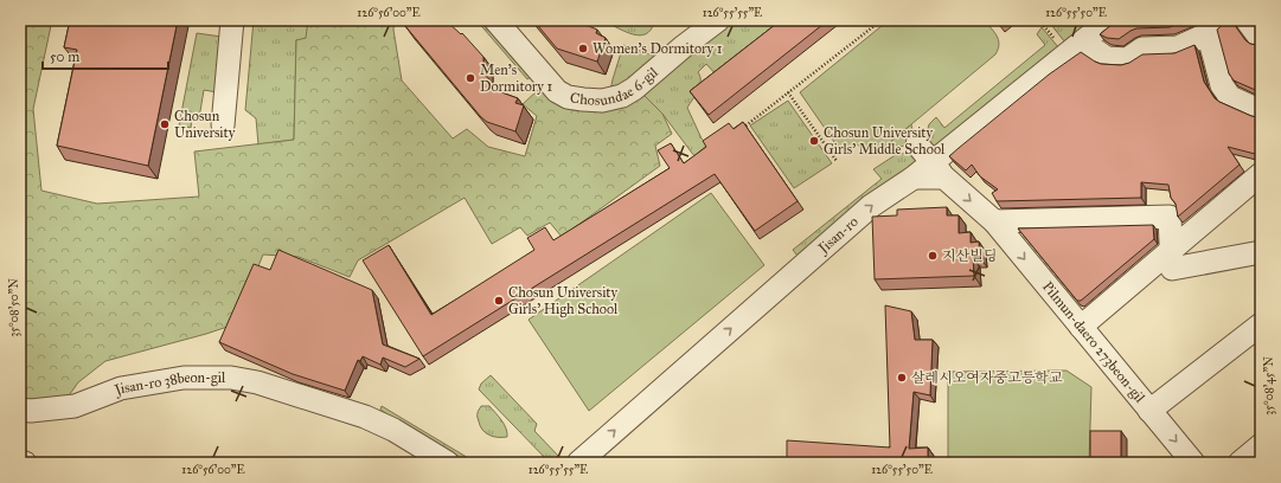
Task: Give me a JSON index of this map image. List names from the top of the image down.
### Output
{
  "streets": {
    "street": [
      "Chosundae 6-gil",
      "Jisan-ro",
      "Pilmun-daero 273beon-gil",
      "Jisan-ro 38beon-gil"
    ]
  },
  "crossings": [
    ["Jisan-ro", "Pilmun-daero 273beon-gil"]
  ],
  "one_way": ["Jisan-ro", "Pilmun-daero 273beon-gil"],
  "places": [
    "Women's Dormitory 1",
    "Men's Dormitory 1",
    "Chosun University",
    "Chosun University Girls' Middle School",
    "지산빌딩",
    "Chosun University Girls' High School",
    "살레시오여자중고등학교"
  ],
  "scale_bar": "50 m",
  "coordinates": [
    "126°56'00\"E",
    "126°55'55\"E",
    "126°55'50\"E",
    "35°08'50\"N",
    "35°08'45\"N"
  ]
}
